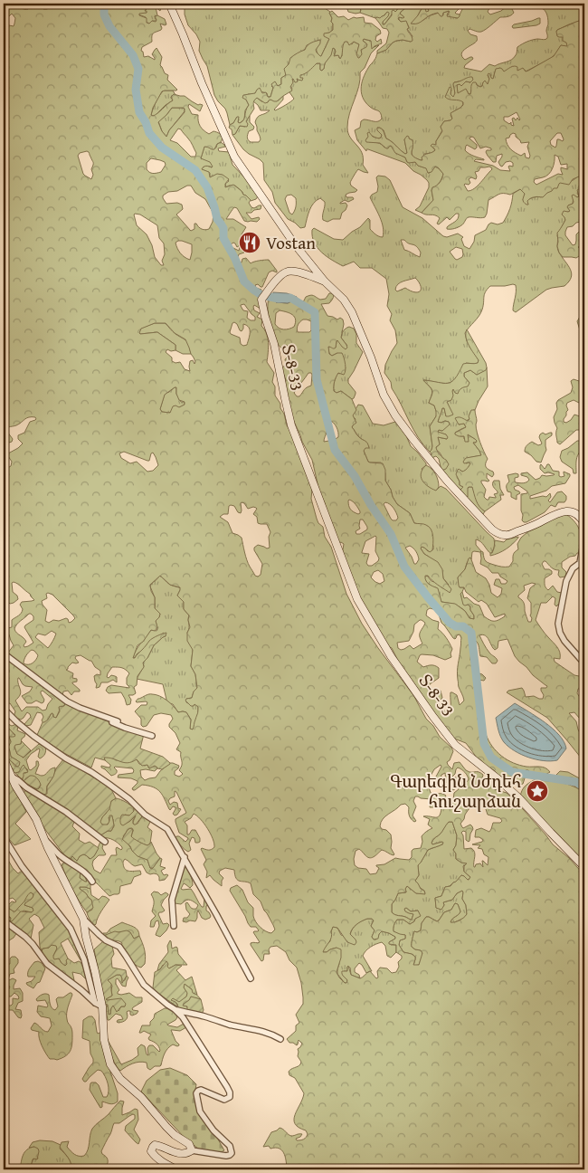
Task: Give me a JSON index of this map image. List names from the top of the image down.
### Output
{
  "streets": {
    "street": ["Տ-8-33"]
  },
  "places": {
    "restaurant": ["Vostan"],
    "place": ["Գարեգին Նժդեհ հուշարձան"]
  }
}
